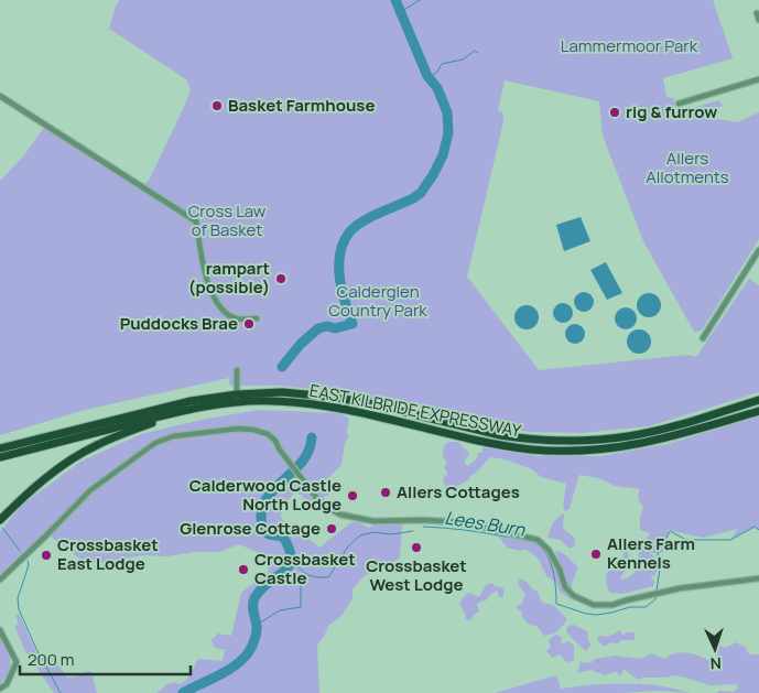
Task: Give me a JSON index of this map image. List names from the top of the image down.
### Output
{
  "streets": {
    "highway": ["EAST KILBRIDE EXPRESSWAY"]
  },
  "water": ["Lees Burn"],
  "parks": [
    "Lammermoor Park",
    "Allers Allotments",
    "Cross Law of Basket",
    "Calderglen Country Park"
  ],
  "places": [
    "Basket Farmhouse",
    "rig & furrow",
    "rampart (possible)",
    "Puddocks Brae",
    "Allers Cottages",
    "Calderwood Castle North Lodge",
    "Glenrose Cottage",
    "Crossbasket West Lodge",
    "Allers Farm Kennels",
    "Crossbasket East Lodge",
    "Crossbasket Castle"
  ],
  "scale_bar": "200 m",
  "north": "bottom"
}
